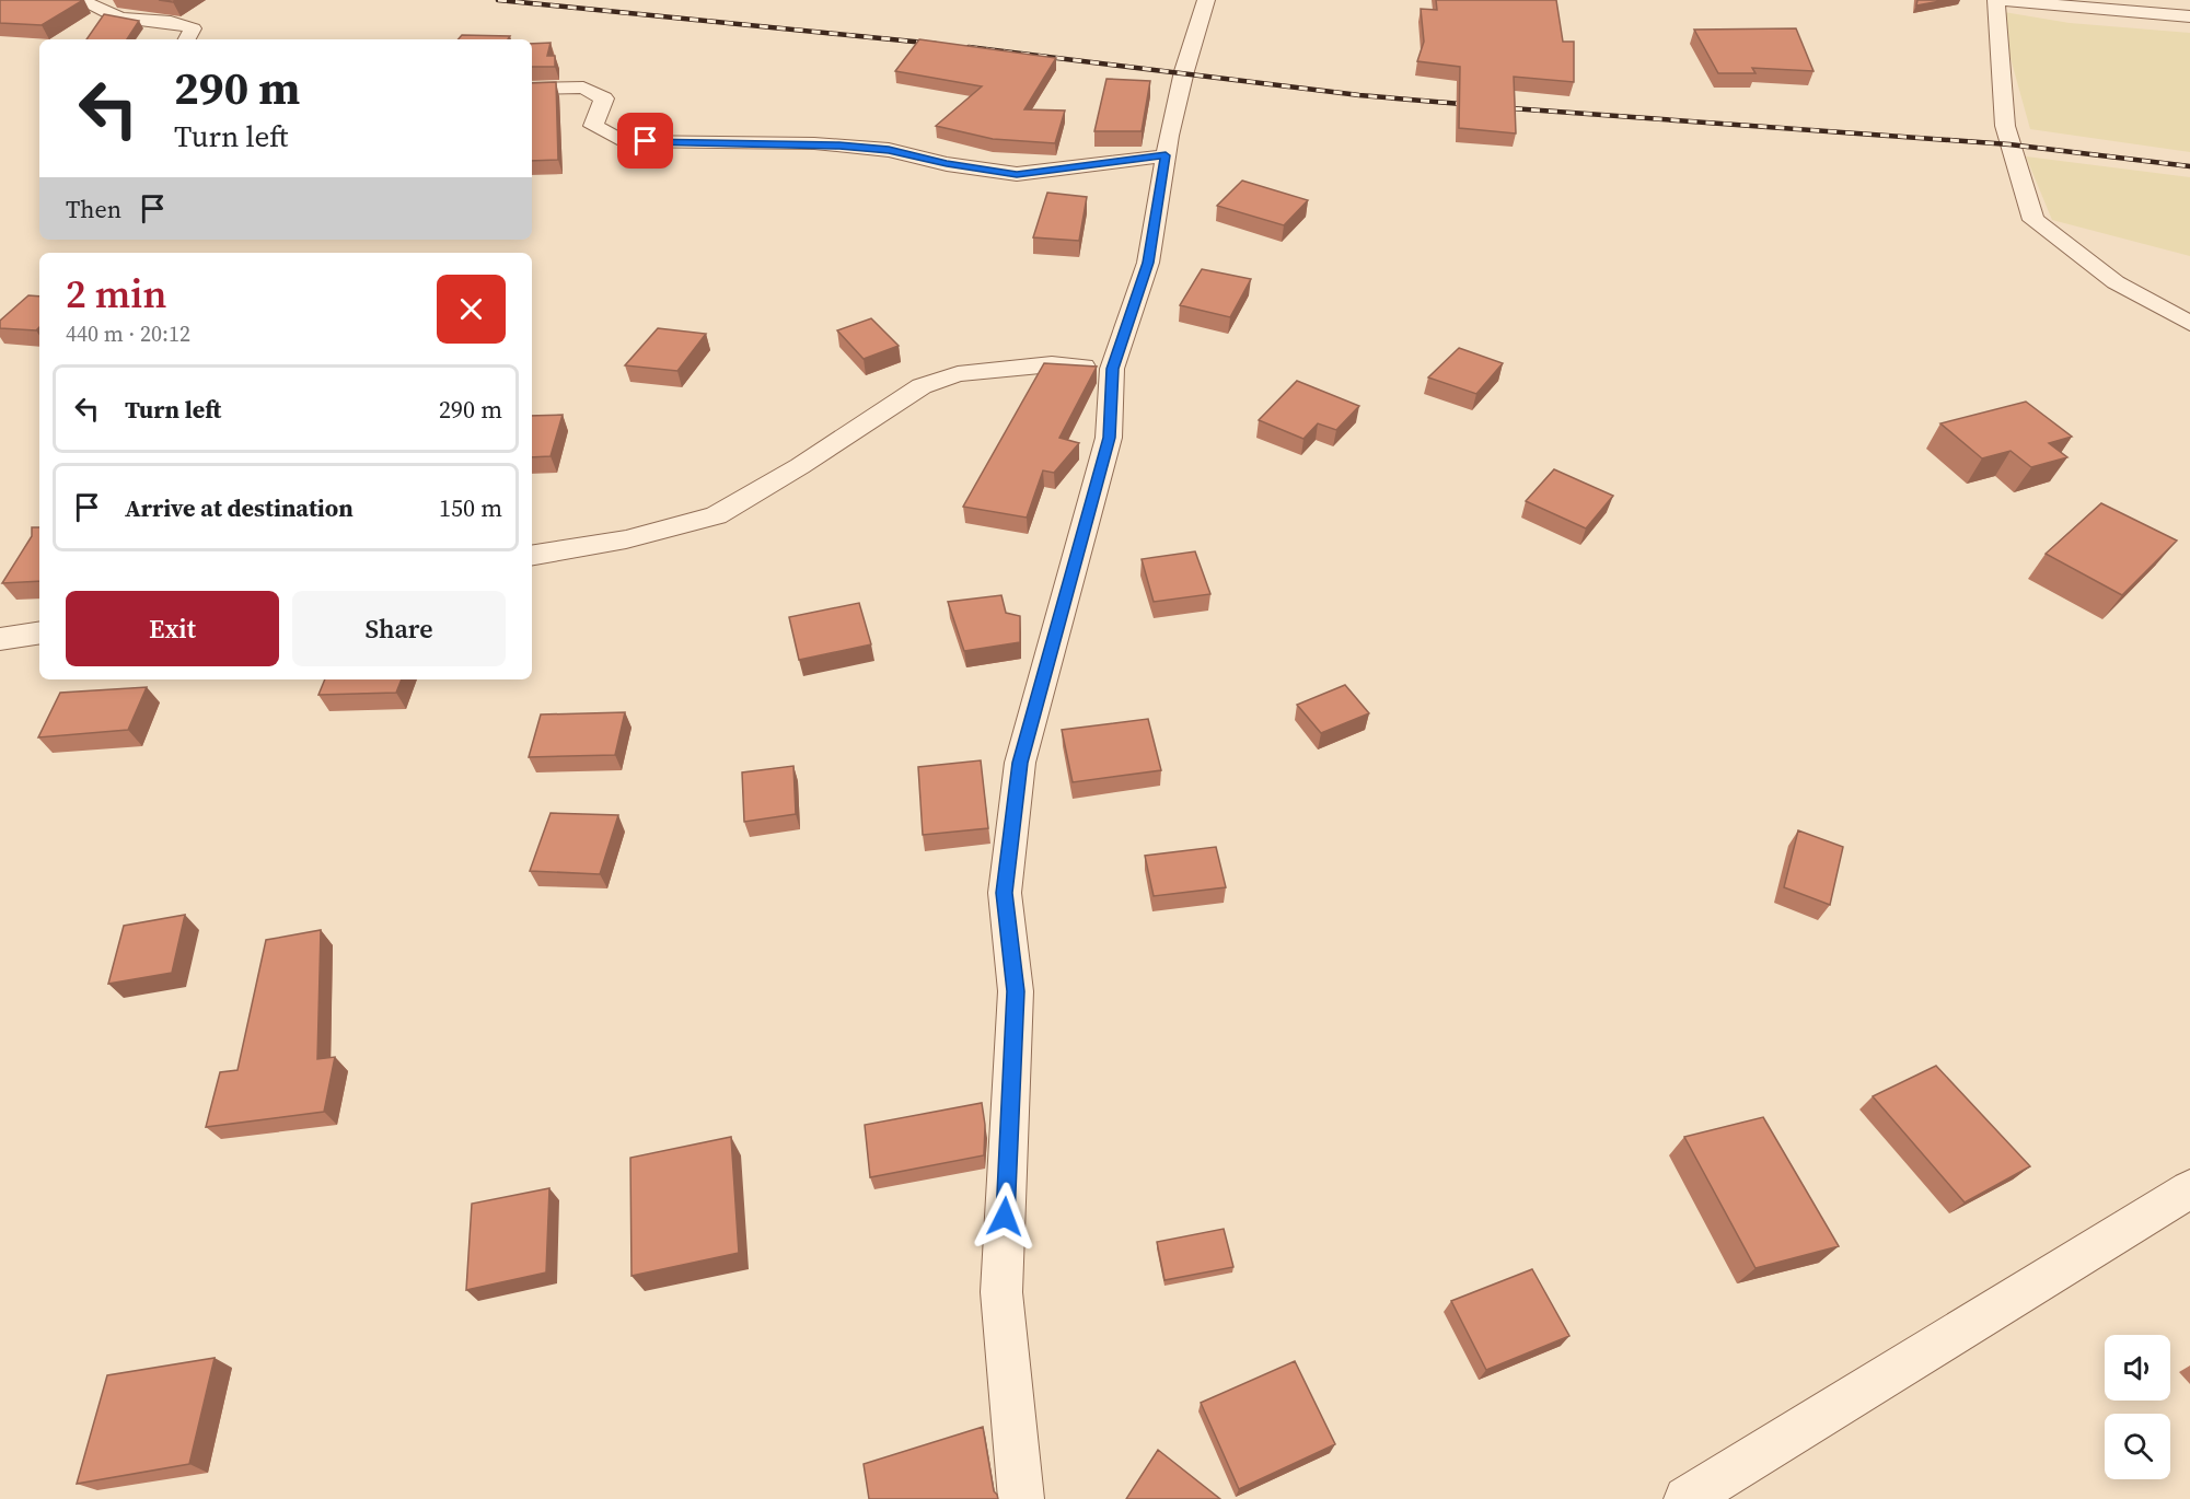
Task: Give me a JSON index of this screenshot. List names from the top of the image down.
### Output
{
  "page": {
    "turn": ["290 m", "Turn left"],
    "then": "Then",
    "heading": ["2 min", "440 m · 20:12"],
    "list": [
      {
        "name": "Turn left",
        "value": "290 m"
      },
      {
        "name": "Arrive at destination",
        "value": "150 m"
      }
    ],
    "buttons": ["Exit", "Share"]
  }
}
